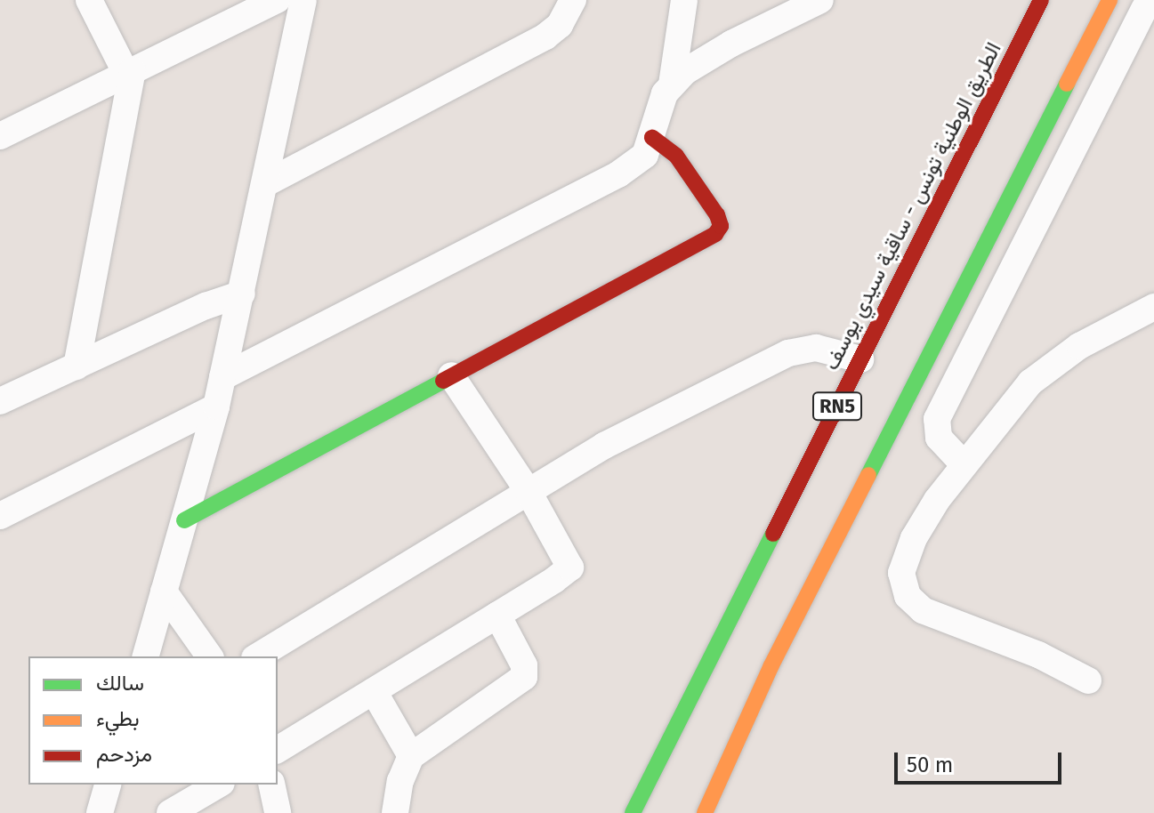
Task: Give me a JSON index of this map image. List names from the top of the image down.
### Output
{
  "streets": {
    "main road": ["الطريق الوطنية تونس - ساقية سيدي يوسف", "RN5"]
  },
  "legend": ["سالك", "بطيء", "مزدحم"],
  "scale_bar": "50 m"
}
